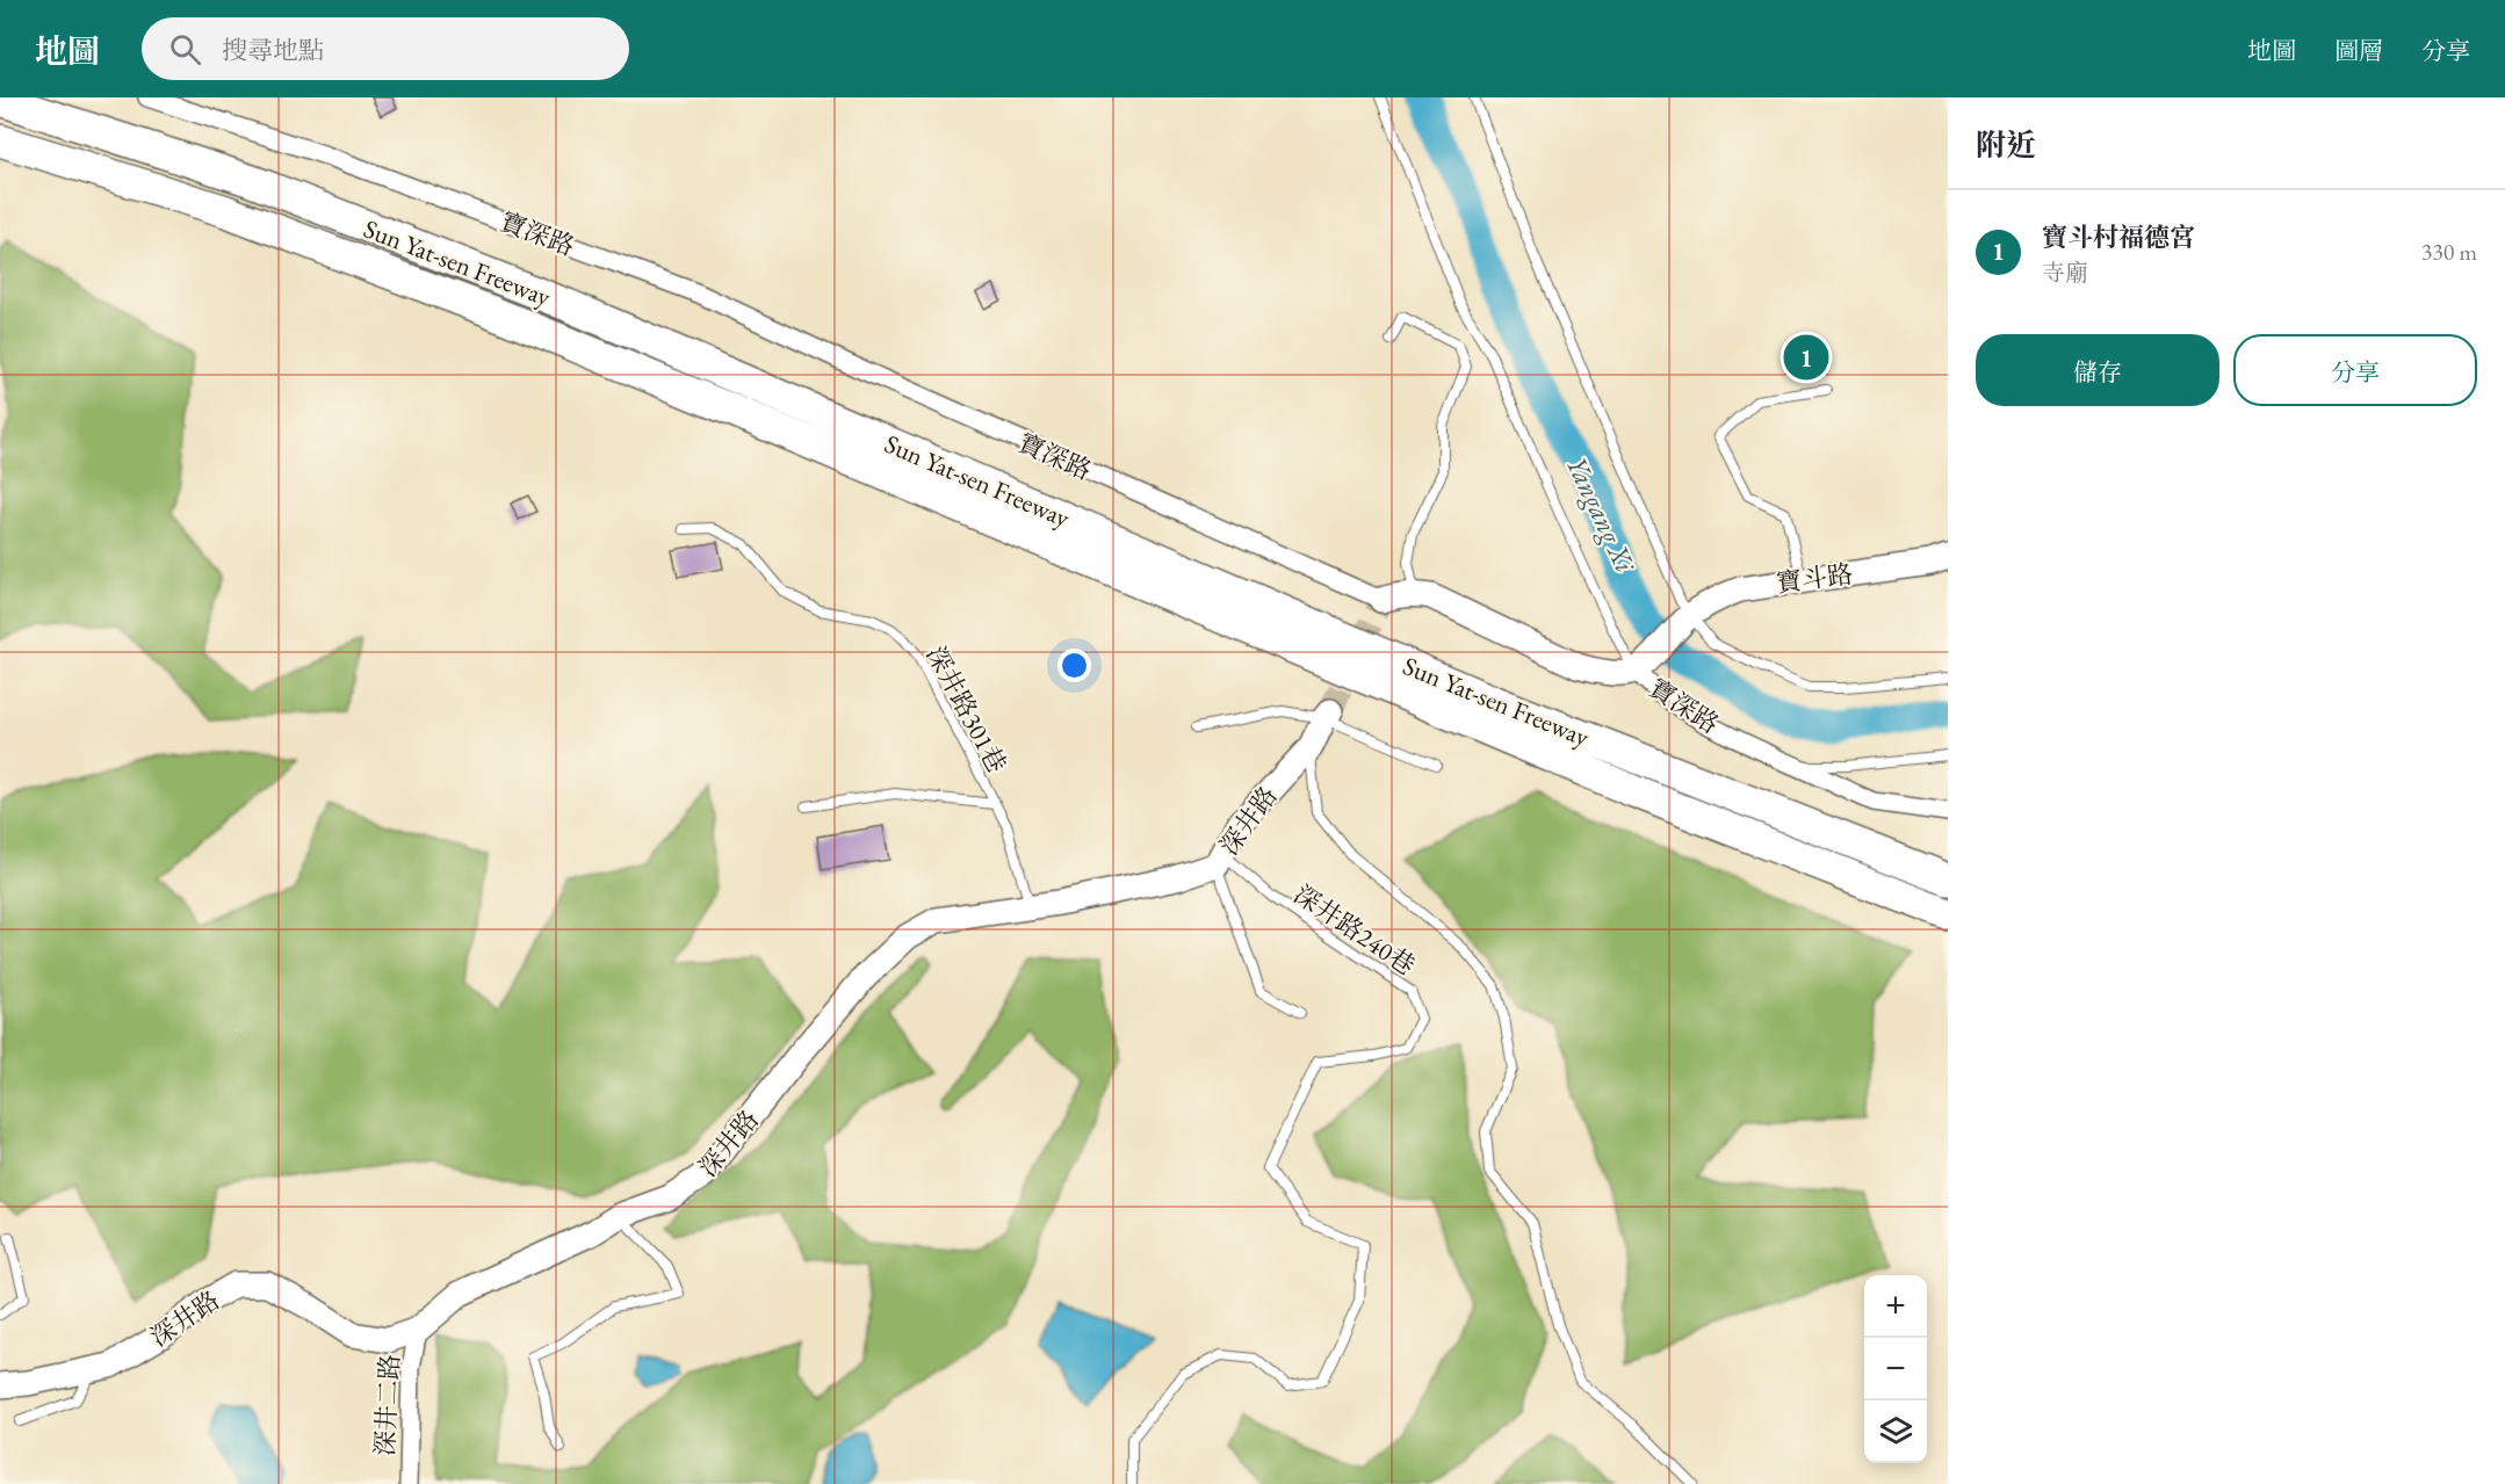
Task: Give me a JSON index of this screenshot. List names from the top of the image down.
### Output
{
  "streets": {
    "highway": ["Sun Yat-sen Freeway"],
    "street": [
      "寶深路",
      "寶斗路",
      "深井路",
      "深井二路"
    ],
    "lane": ["深井路301巷", "深井路240巷"]
  },
  "crossings": [
    ["寶深路", "寶斗路"],
    ["深井路301巷", "深井路"],
    ["深井路", "深井路240巷"],
    ["深井路", "深井二路"]
  ],
  "water": ["Yangang Xi"],
  "page": {
    "header": "地圖",
    "search": "搜尋地點",
    "nav": ["地圖", "圖層", "分享"],
    "heading": "附近",
    "list": [
      {
        "mark": "1",
        "name": "寶斗村福德宮",
        "note": "寺廟",
        "value": "330 m"
      }
    ],
    "buttons": ["儲存", "分享"],
    "pins": "1",
    "map_buttons": ["+", "−"]
  }
}
